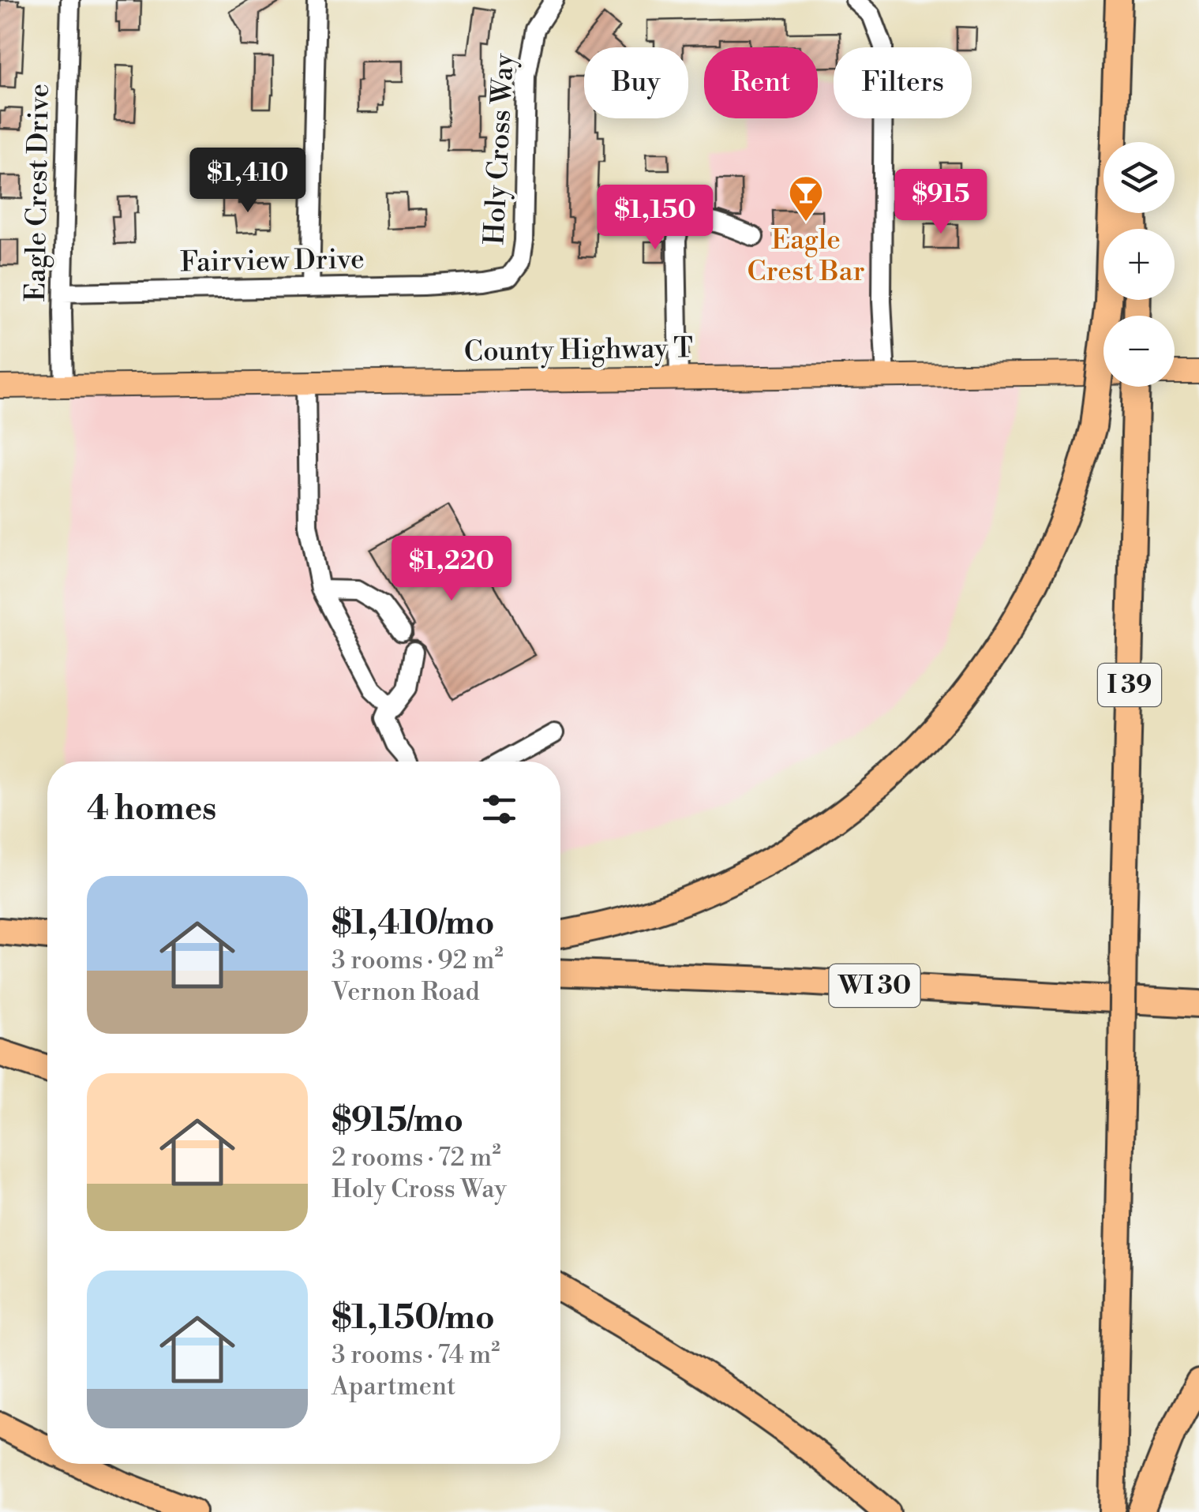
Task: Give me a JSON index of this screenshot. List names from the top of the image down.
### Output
{
  "streets": {
    "highway": ["I 39", "WI 30"],
    "main road": ["County Highway T"],
    "street": ["Holy Cross Way", "Eagle Crest Drive", "Fairview Drive"]
  },
  "crossings": [
    ["Holy Cross Way", "Fairview Drive"],
    ["Eagle Crest Drive", "Fairview Drive"],
    ["Eagle Crest Drive", "County Highway T"]
  ],
  "places": {
    "bar": ["Eagle Crest Bar"]
  },
  "page": {
    "chip": ["Buy", "Rent", "Filters"],
    "map_buttons": ["+", "−"],
    "price": [
      "$1,410",
      "$915",
      "$1,150",
      "$1,220"
    ],
    "heading": "4 homes",
    "list": [
      {
        "name": "$1,410/mo",
        "note": "3 rooms · 92 m² · Vernon Road"
      },
      {
        "name": "$915/mo",
        "note": "2 rooms · 72 m² · Holy Cross Way"
      },
      {
        "name": "$1,150/mo",
        "note": "3 rooms · 74 m² · Apartment"
      }
    ]
  }
}
